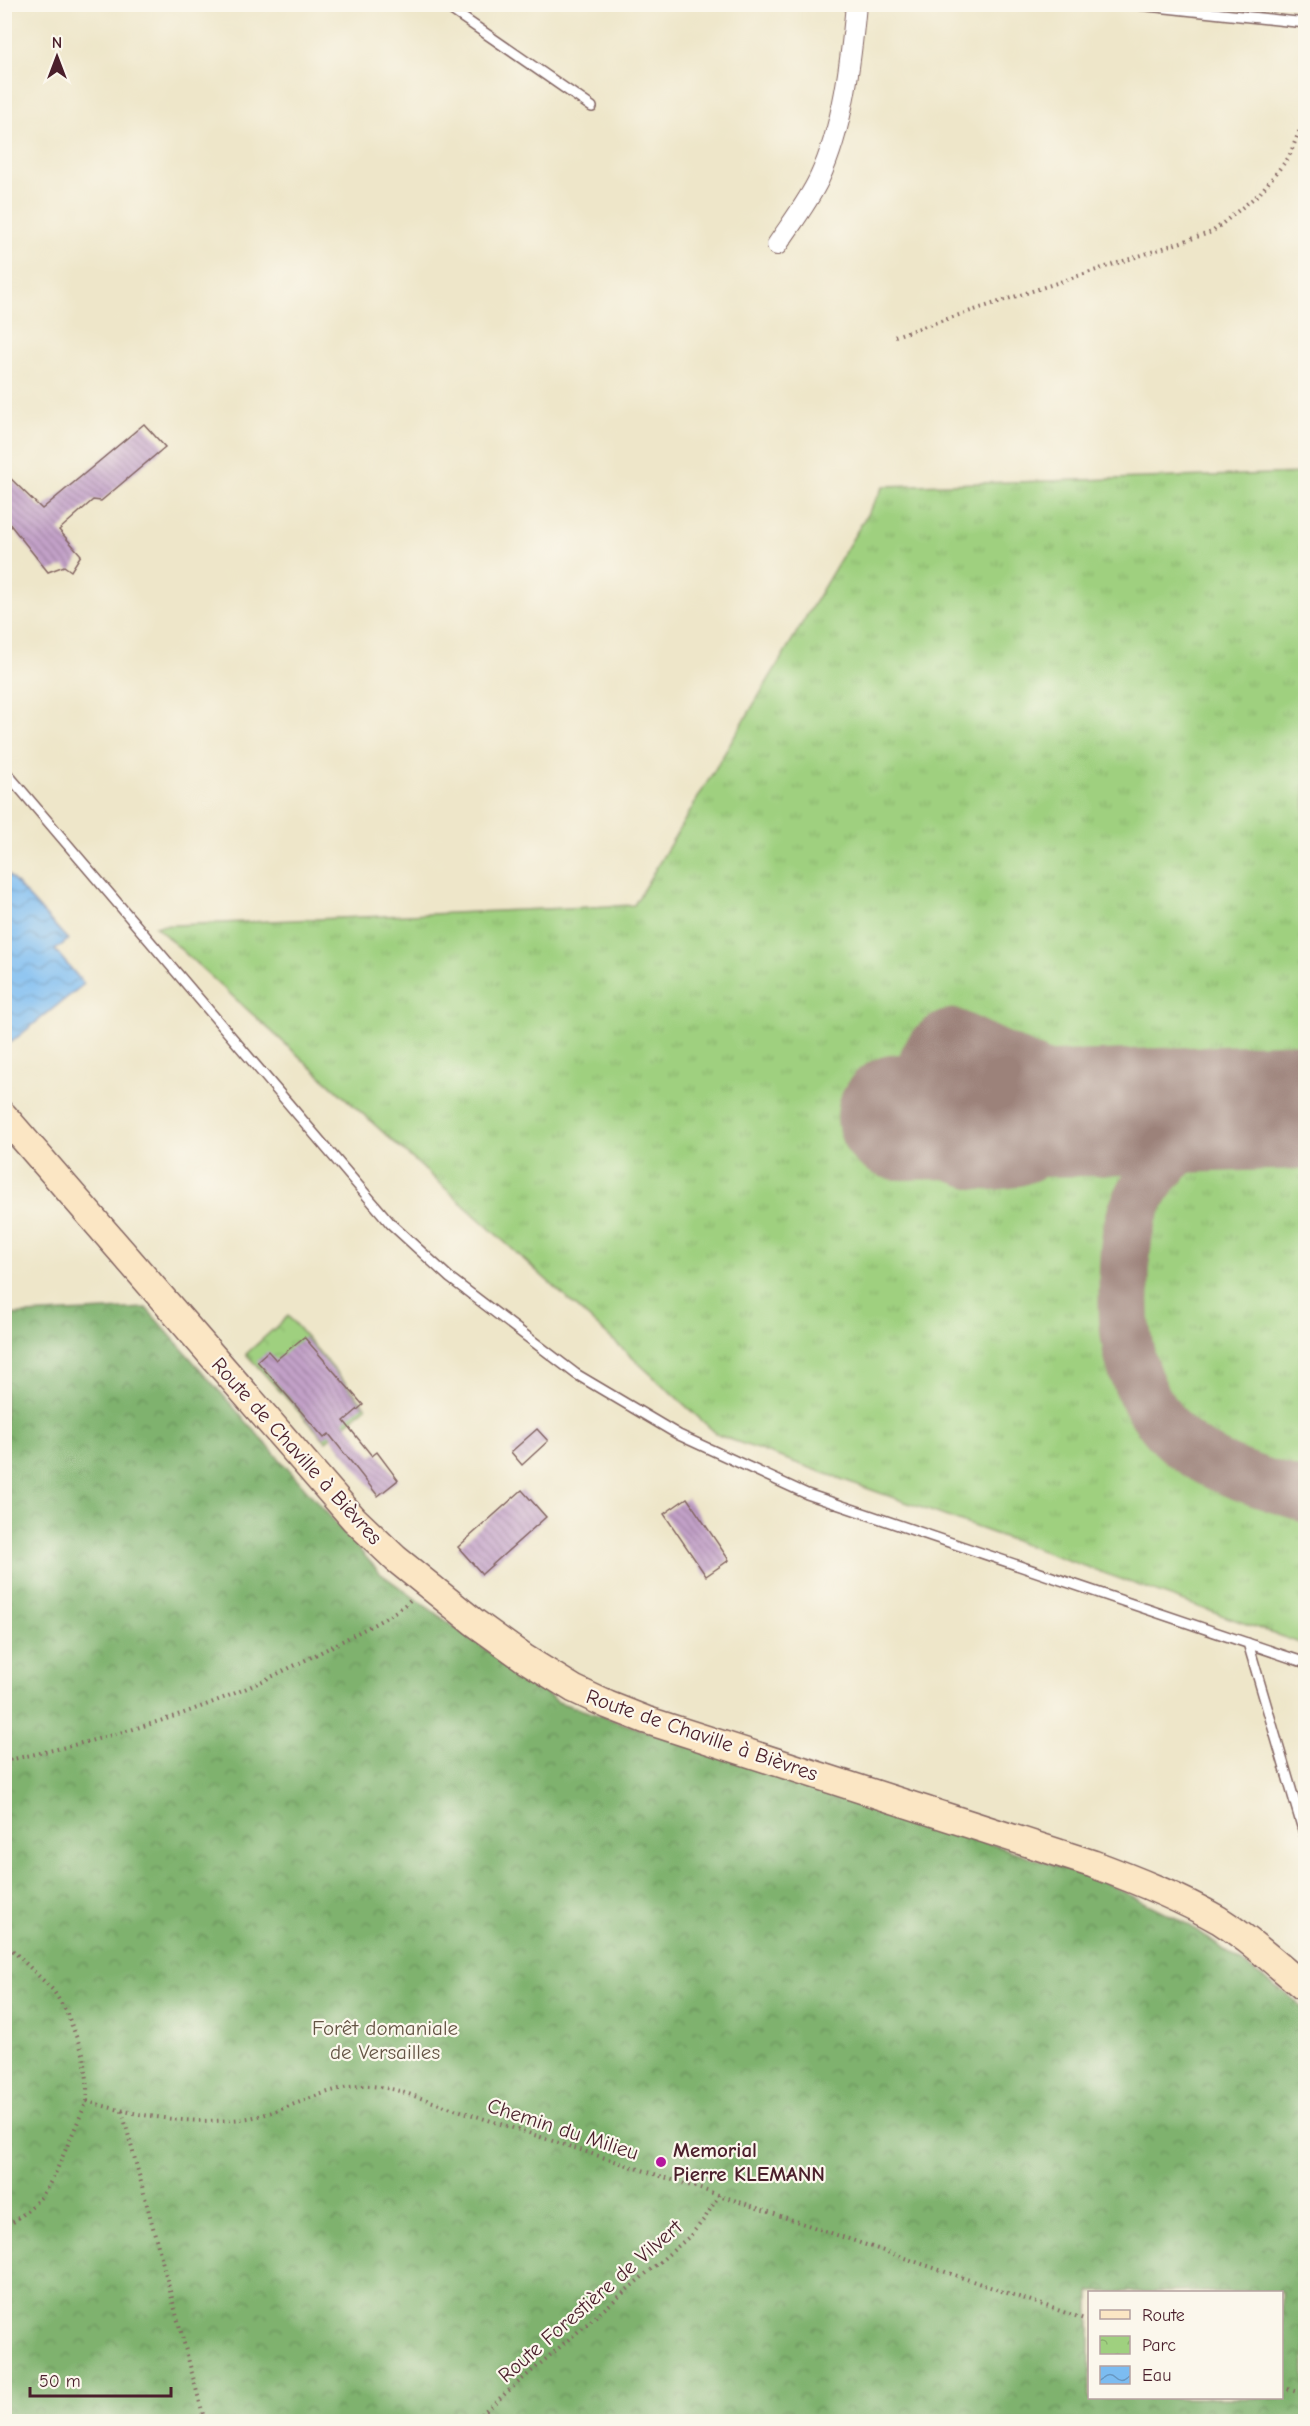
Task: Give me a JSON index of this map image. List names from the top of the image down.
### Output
{
  "streets": {
    "main road": ["Route de Chaville à Bièvres"],
    "path": ["Chemin du Milieu", "Route Forestière de Vilvert"]
  },
  "crossings": [
    ["Chemin du Milieu", "Route Forestière de Vilvert"]
  ],
  "parks": ["Forêt domaniale de Versailles"],
  "places": ["Memorial Pierre KLEMANN"],
  "legend": ["Route", "Parc", "Eau"],
  "scale_bar": "50 m",
  "north": "top"
}
